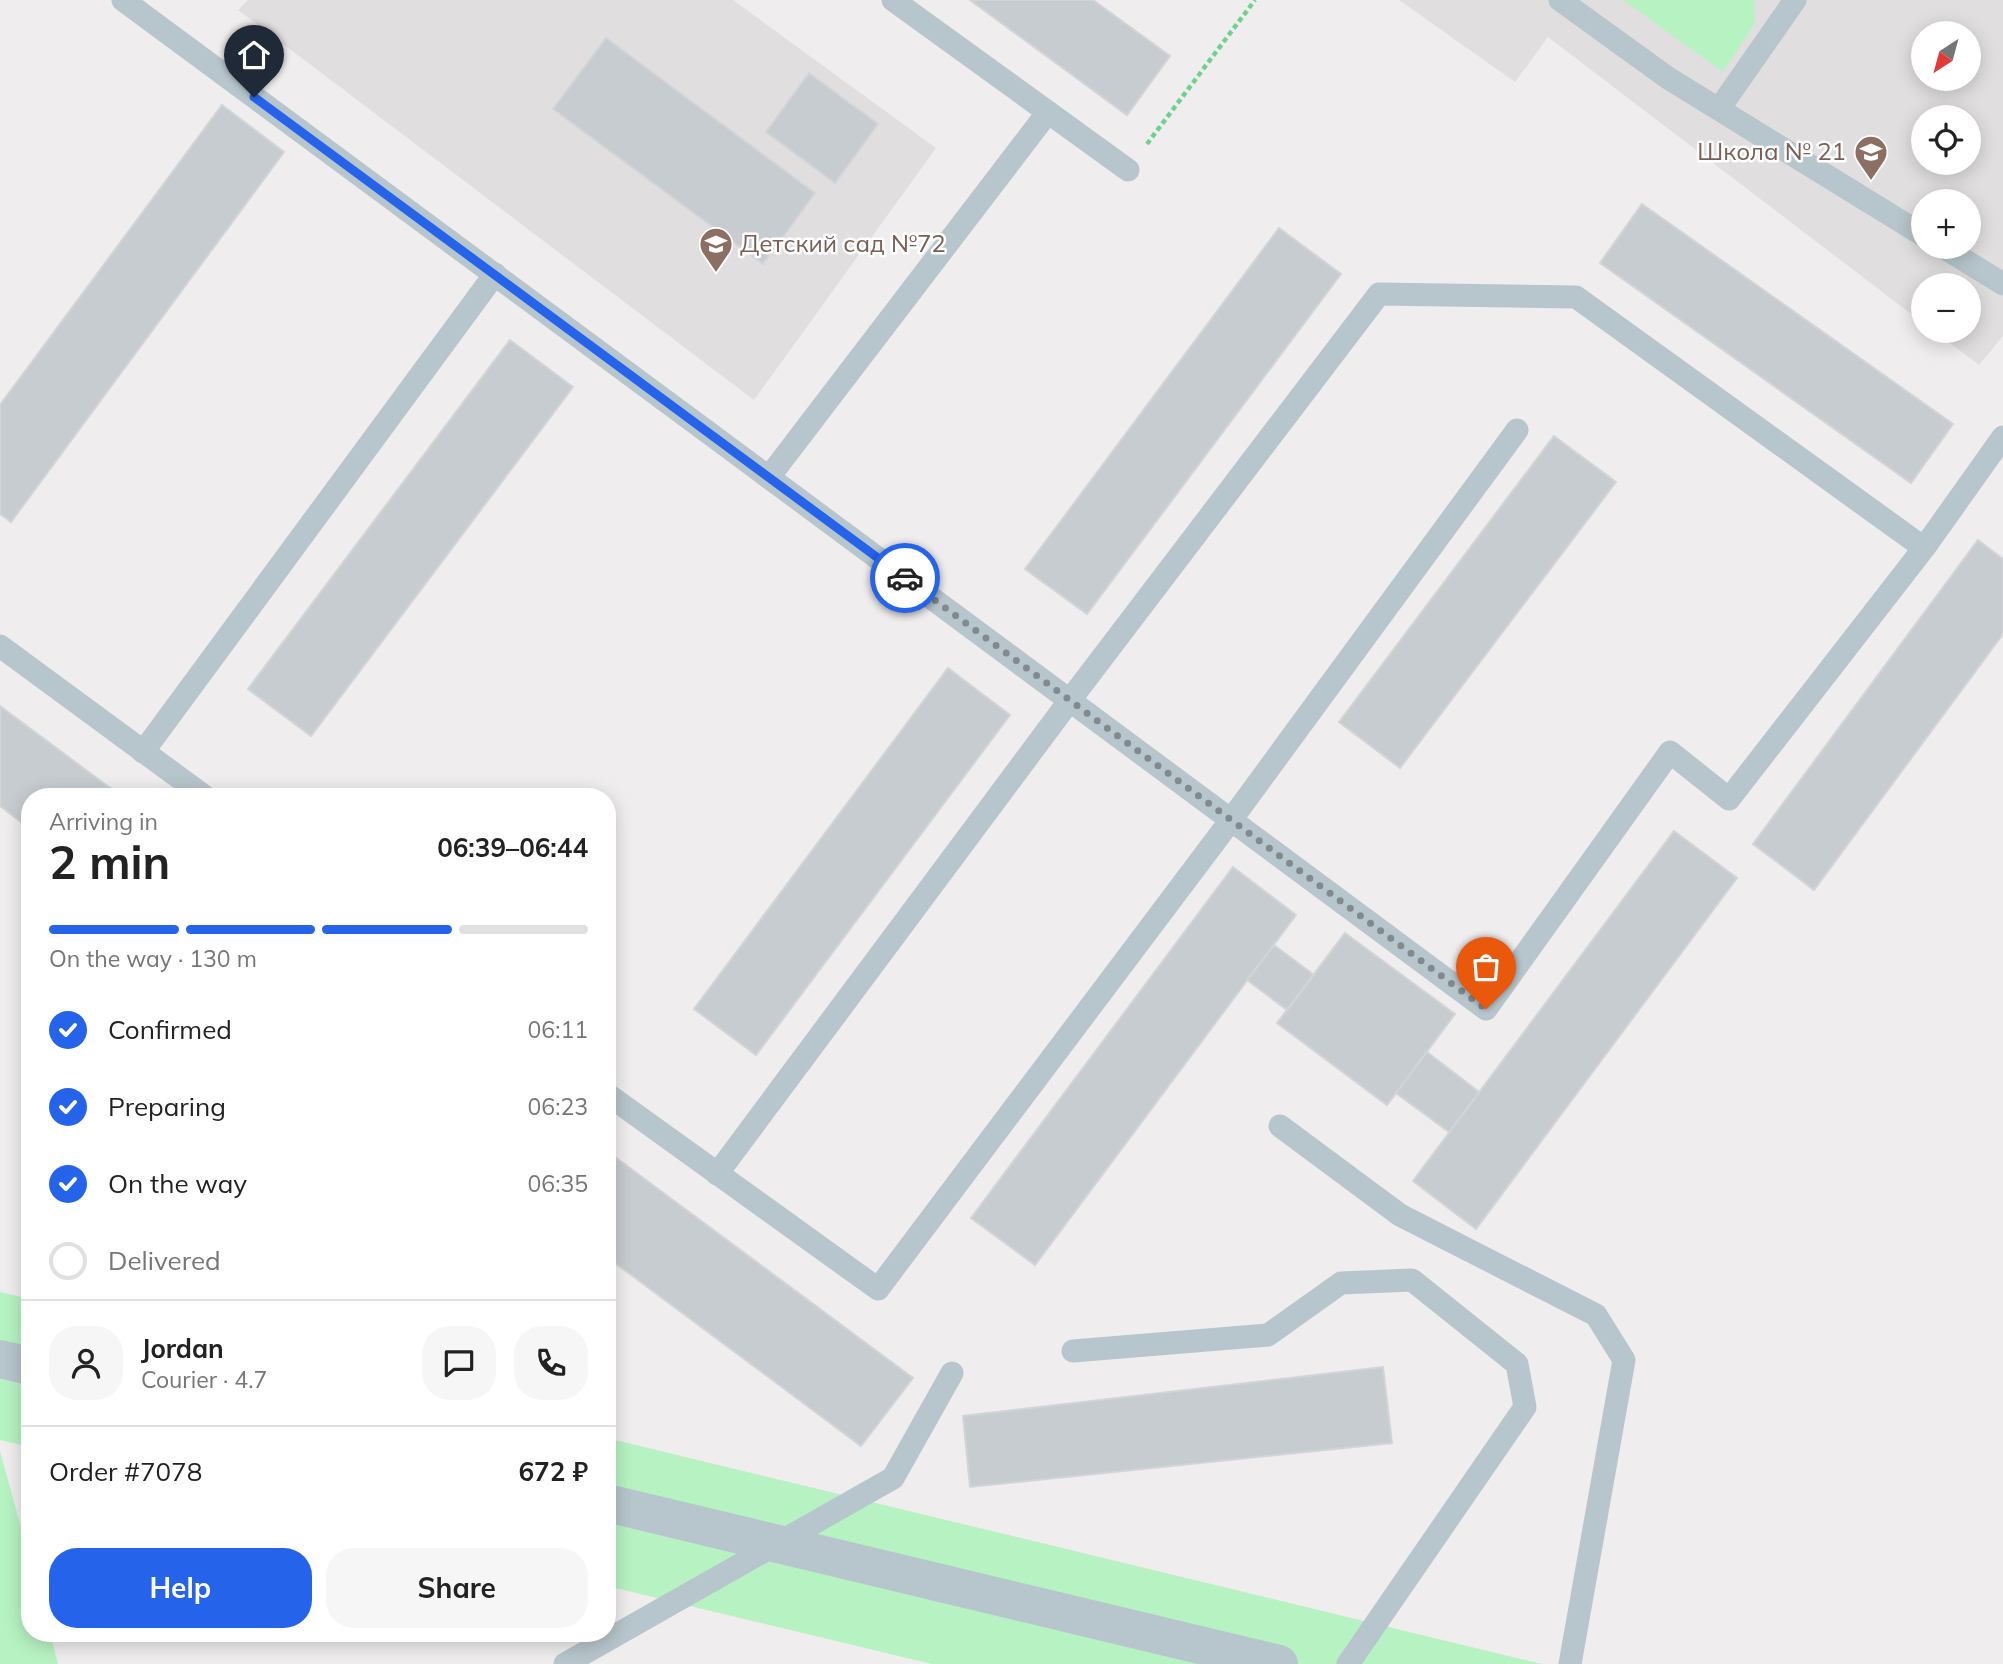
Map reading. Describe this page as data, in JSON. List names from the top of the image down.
{
  "places": {
    "school or university": ["Школа № 21", "Детский сад №72"]
  },
  "north": "bottom left",
  "page": {
    "map_buttons": ["+", "−"],
    "heading": ["2 min", "Arriving in", "06:39–06:44"],
    "panel": [
      "Jordan",
      "Courier · 4.7",
      "Order #7078",
      "672 ₽"
    ],
    "bar": "On the way · 130 m",
    "list": [
      ["Confirmed", "06:11"],
      ["Preparing", "06:23"],
      ["On the way", "06:35"],
      "Delivered"
    ],
    "buttons": ["Help", "Share"]
  }
}
